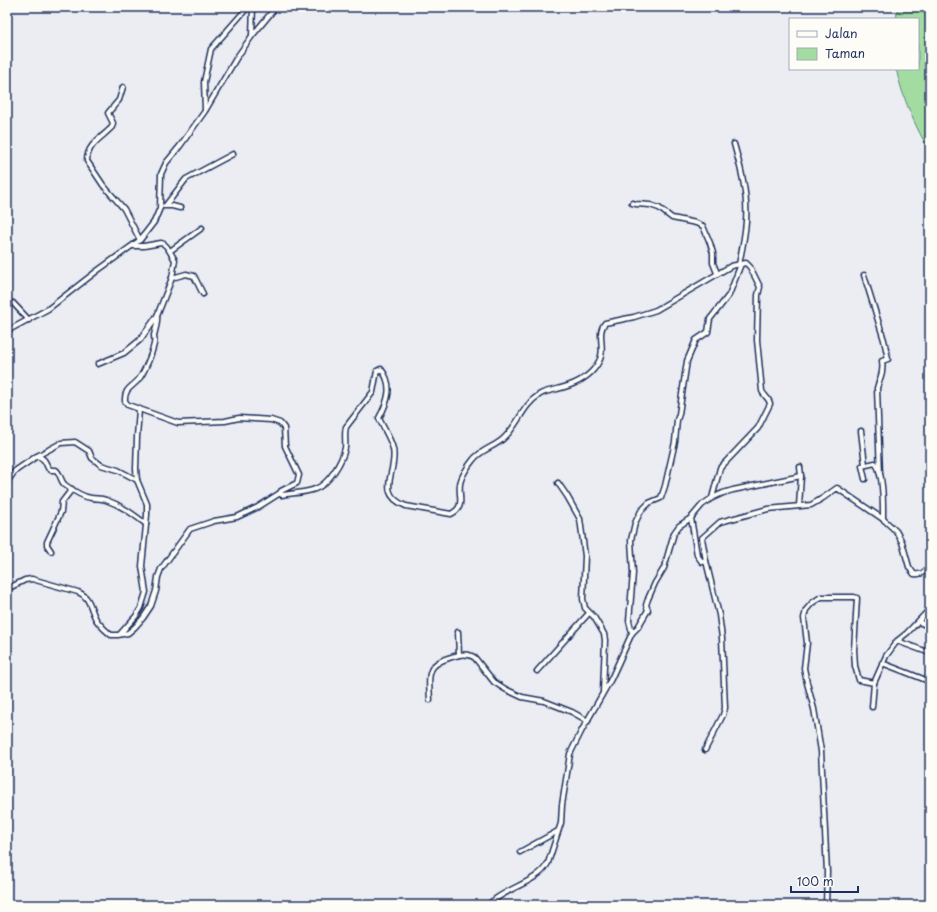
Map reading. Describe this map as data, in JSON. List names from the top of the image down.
{
  "legend": ["Jalan", "Taman"],
  "scale_bar": "100 m"
}
